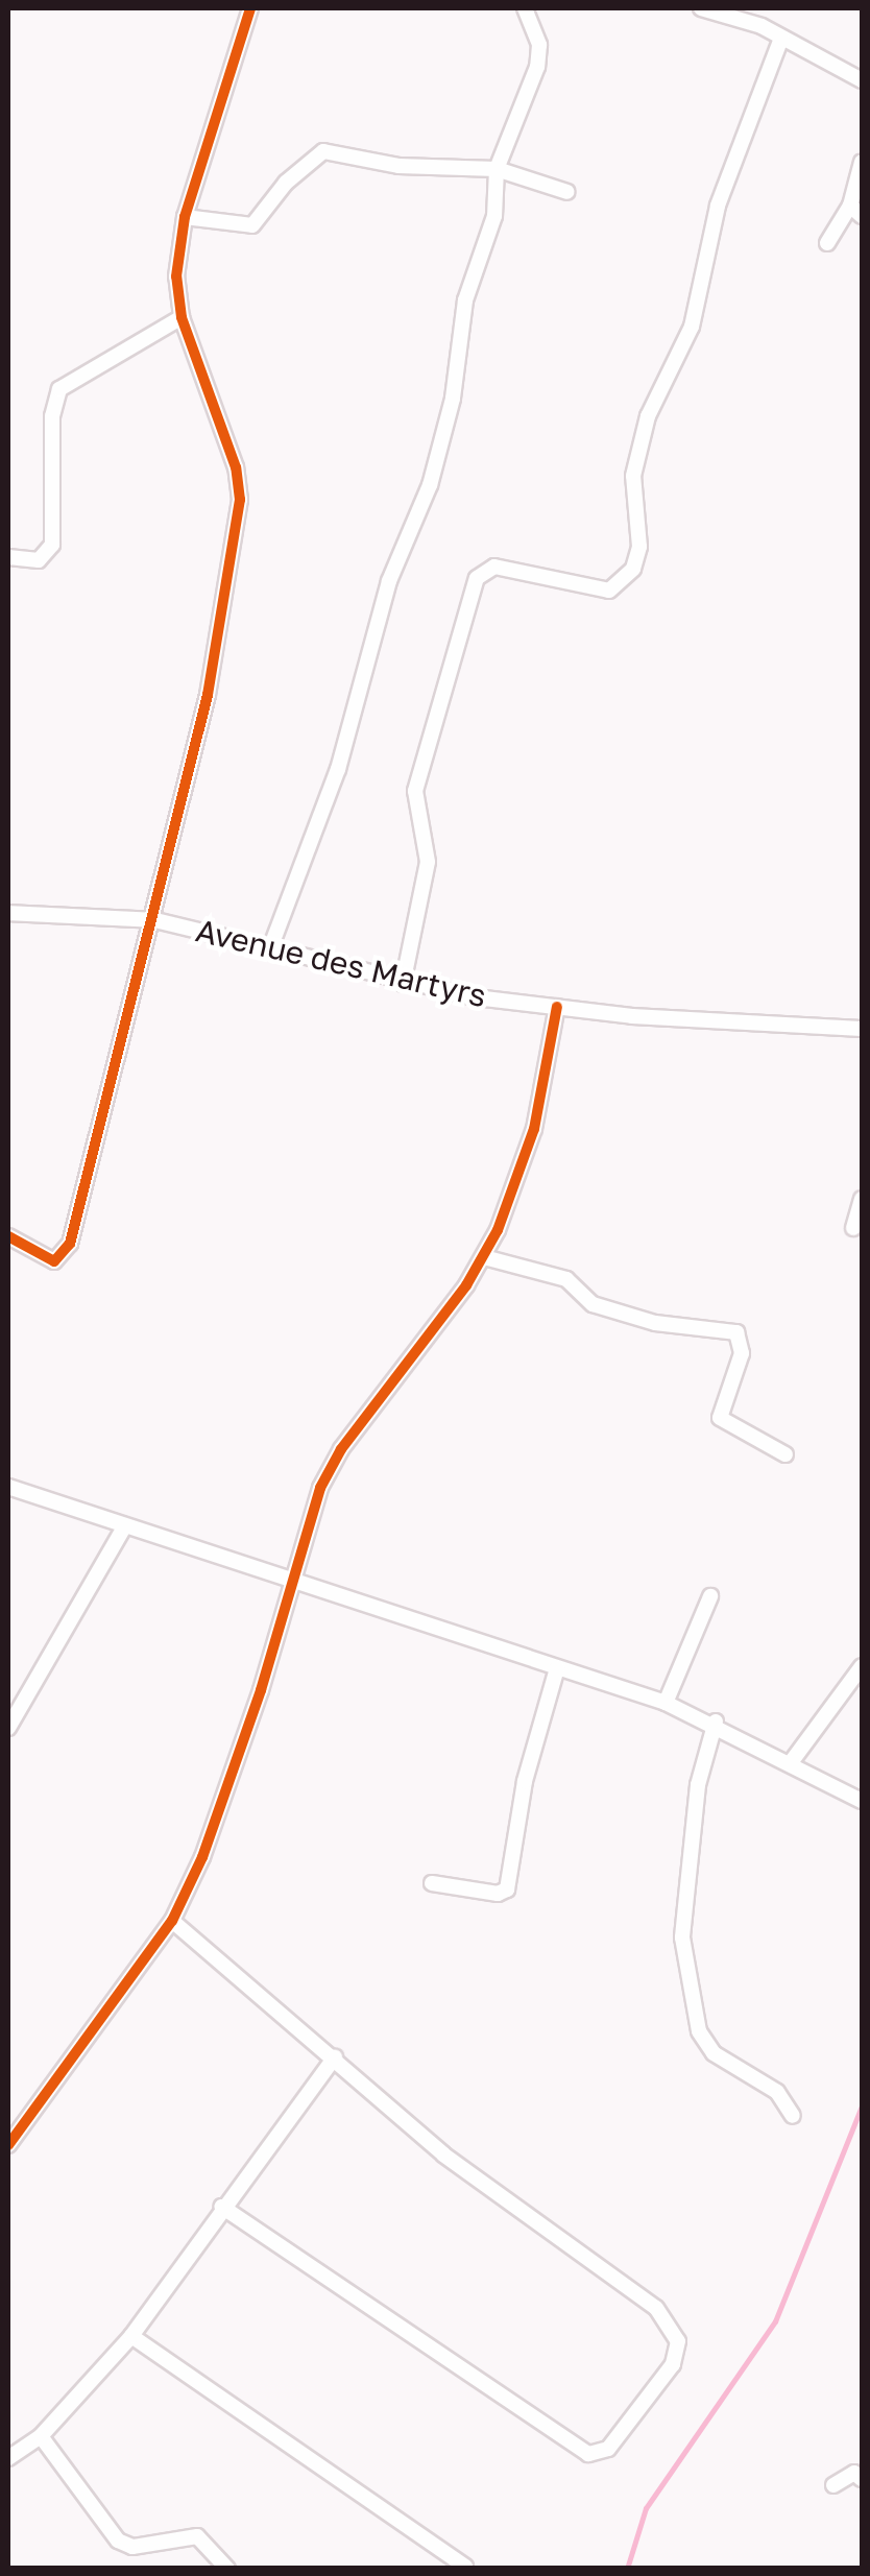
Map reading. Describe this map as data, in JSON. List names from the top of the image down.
{
  "streets": {
    "street": ["Avenue des Martyrs"]
  }
}
